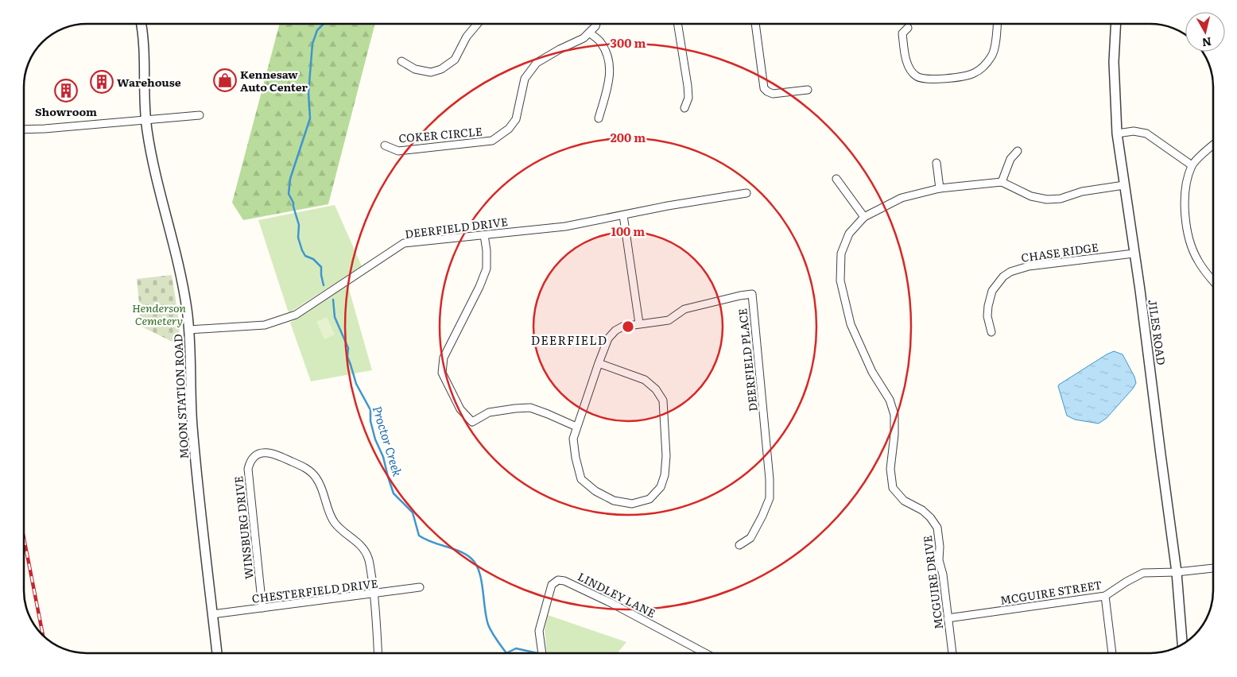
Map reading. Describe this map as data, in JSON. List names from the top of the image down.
{
  "streets": {
    "street": [
      "COKER CIRCLE",
      "DEERFIELD DRIVE",
      "CHASE RIDGE",
      "JILES ROAD",
      "DEERFIELD PLACE",
      "MOON STATION ROAD",
      "WINSBURG DRIVE",
      "MCGUIRE DRIVE",
      "CHESTERFIELD DRIVE",
      "MCGUIRE STREET",
      "LINDLEY LANE"
    ]
  },
  "crossings": [
    ["DEERFIELD DRIVE", "MOON STATION ROAD"],
    ["CHASE RIDGE", "JILES ROAD"],
    ["JILES ROAD", "MCGUIRE STREET"],
    ["MOON STATION ROAD", "CHESTERFIELD DRIVE"],
    ["WINSBURG DRIVE", "CHESTERFIELD DRIVE"],
    ["MCGUIRE DRIVE", "MCGUIRE STREET"]
  ],
  "districts": ["DEERFIELD"],
  "water": ["Proctor Creek"],
  "parks": ["Henderson Cemetery"],
  "places": {
    "shop": ["Kennesaw Auto Center"],
    "building": ["Warehouse", "Showroom"]
  },
  "north": "bottom",
  "rings": ["300 m", "200 m", "100 m"]
}
